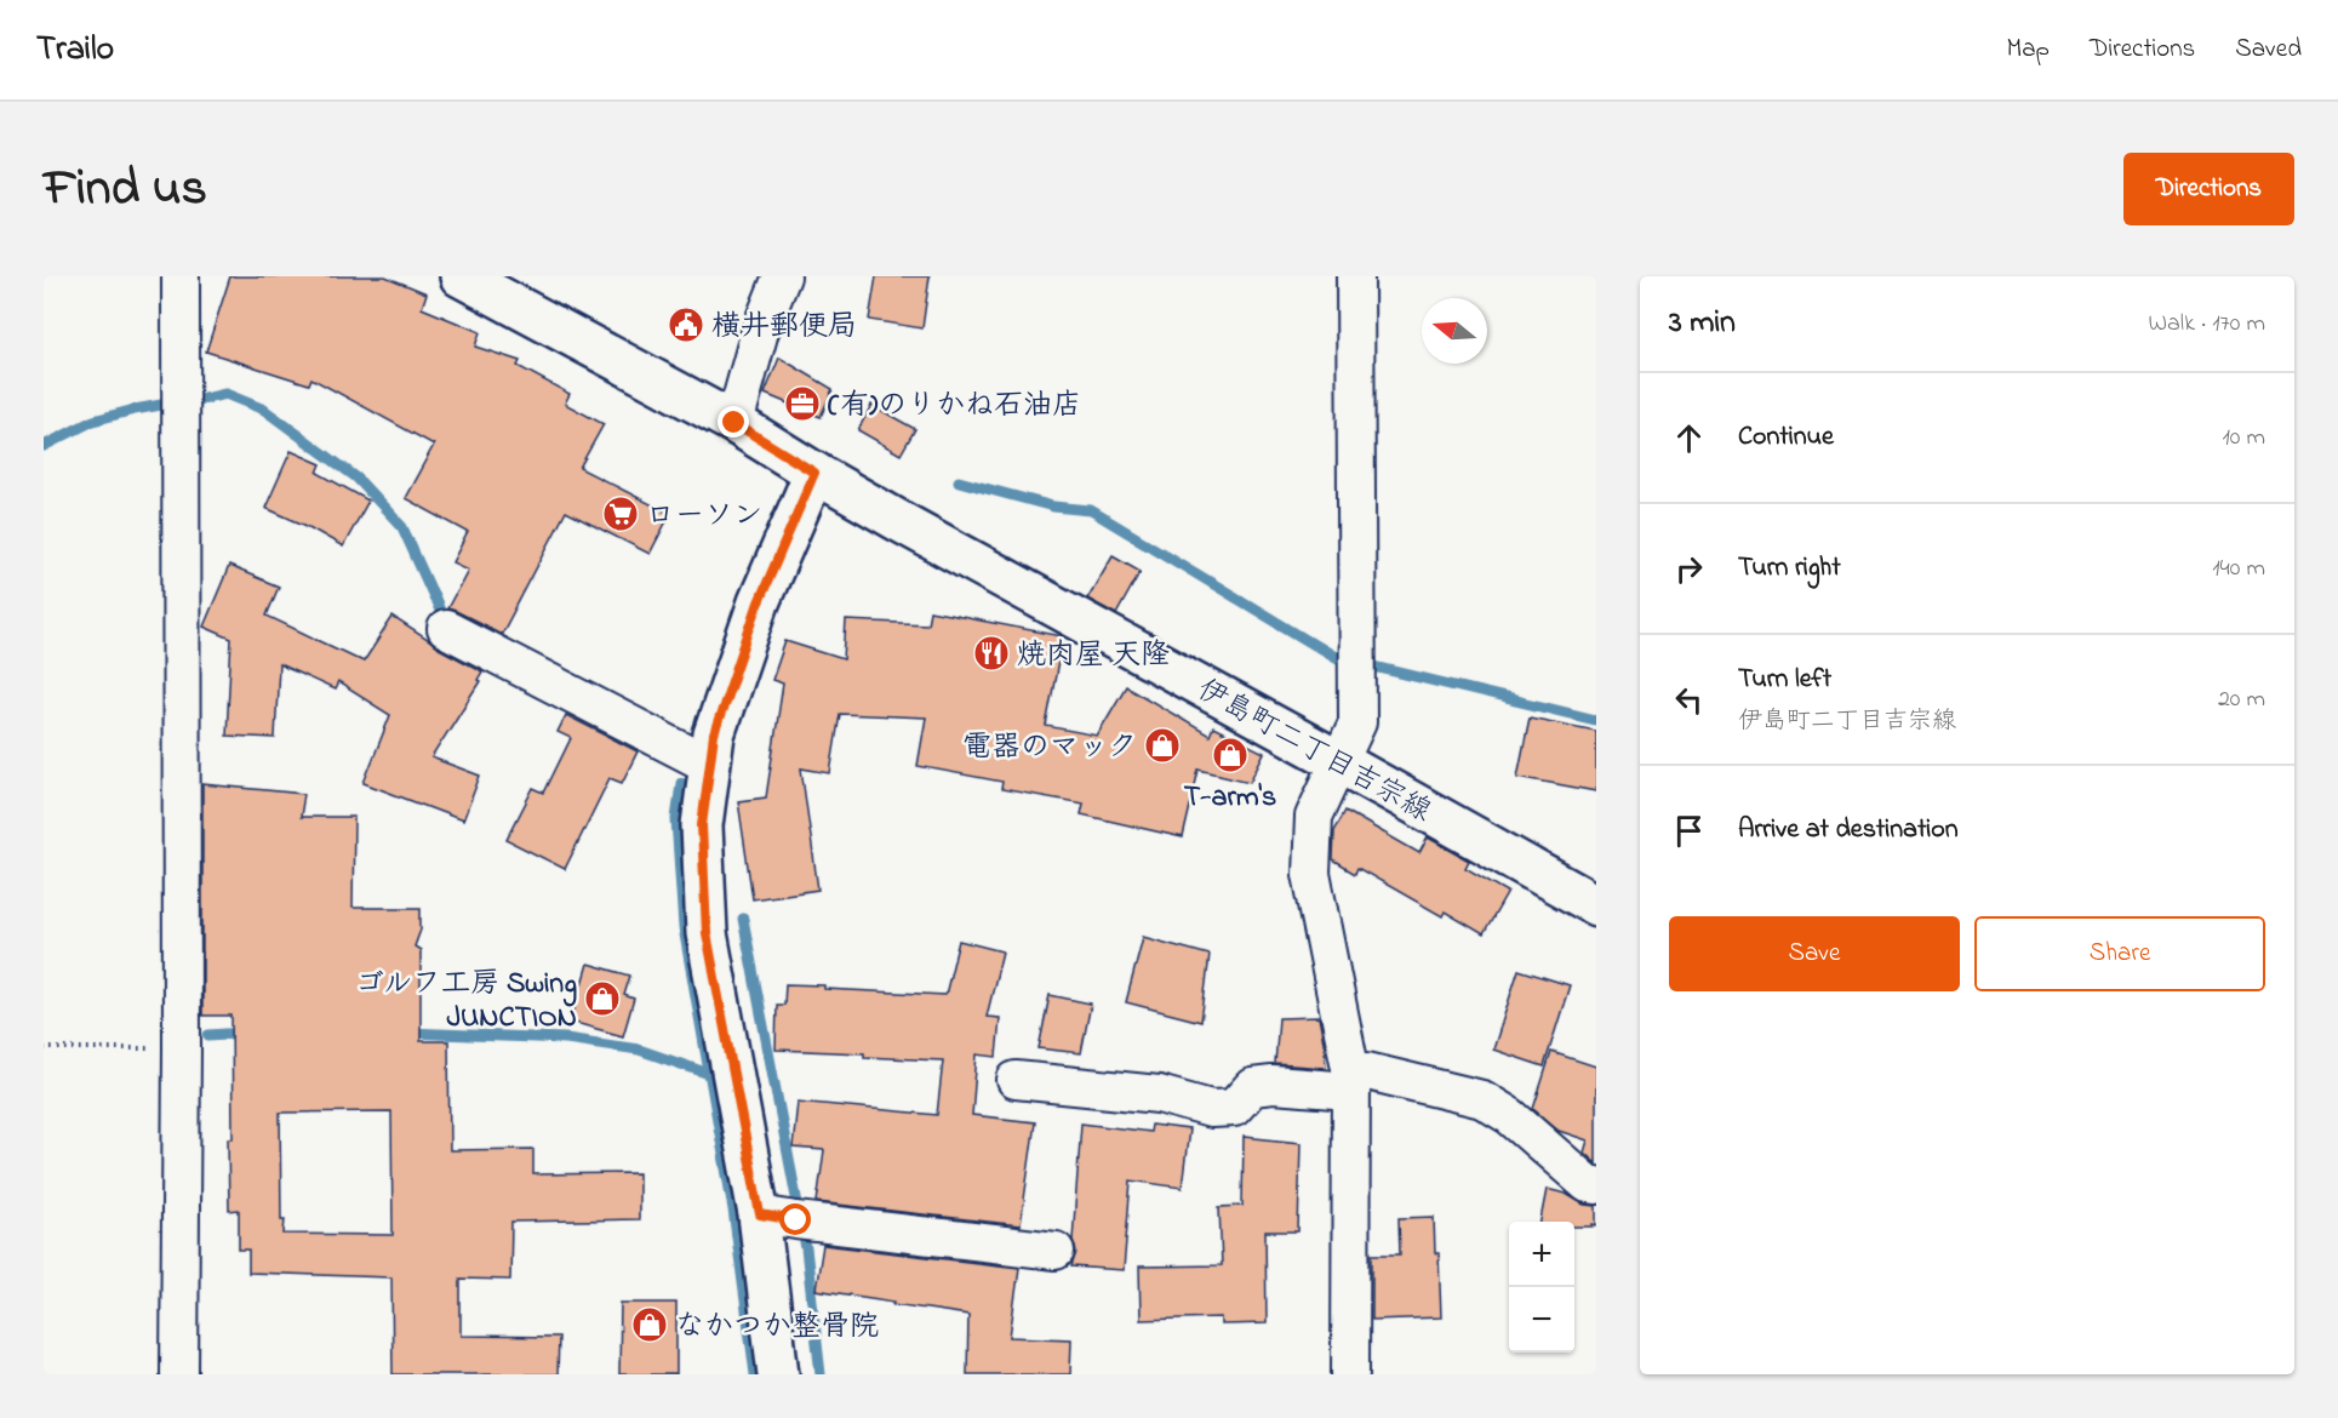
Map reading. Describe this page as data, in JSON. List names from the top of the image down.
{
  "streets": {
    "street": ["伊島町二丁目吉宗線"]
  },
  "places": {
    "public building": ["横井郵便局"],
    "office": ["(有)のりかね石油店"],
    "supermarket": ["ローソン"],
    "restaurant": ["焼肉屋 天隆"],
    "shop": [
      "電器のマック",
      "T-arm's",
      "ゴルフ工房 Swing JUNCTION",
      "なかつか整骨院"
    ]
  },
  "north": "left",
  "page": {
    "header": "Trailo",
    "nav": ["Map", "Directions", "Saved"],
    "title": "Find us",
    "buttons": [
      "Directions",
      ["Save", "Share"]
    ],
    "heading": ["3 min", "Walk · 170 m"],
    "list": [
      ["Continue", "10 m"],
      ["Turn right", "140 m"],
      ["Turn left", "伊島町二丁目吉宗線", "20 m"],
      "Arrive at destination"
    ],
    "map_buttons": ["+", "−"]
  }
}
